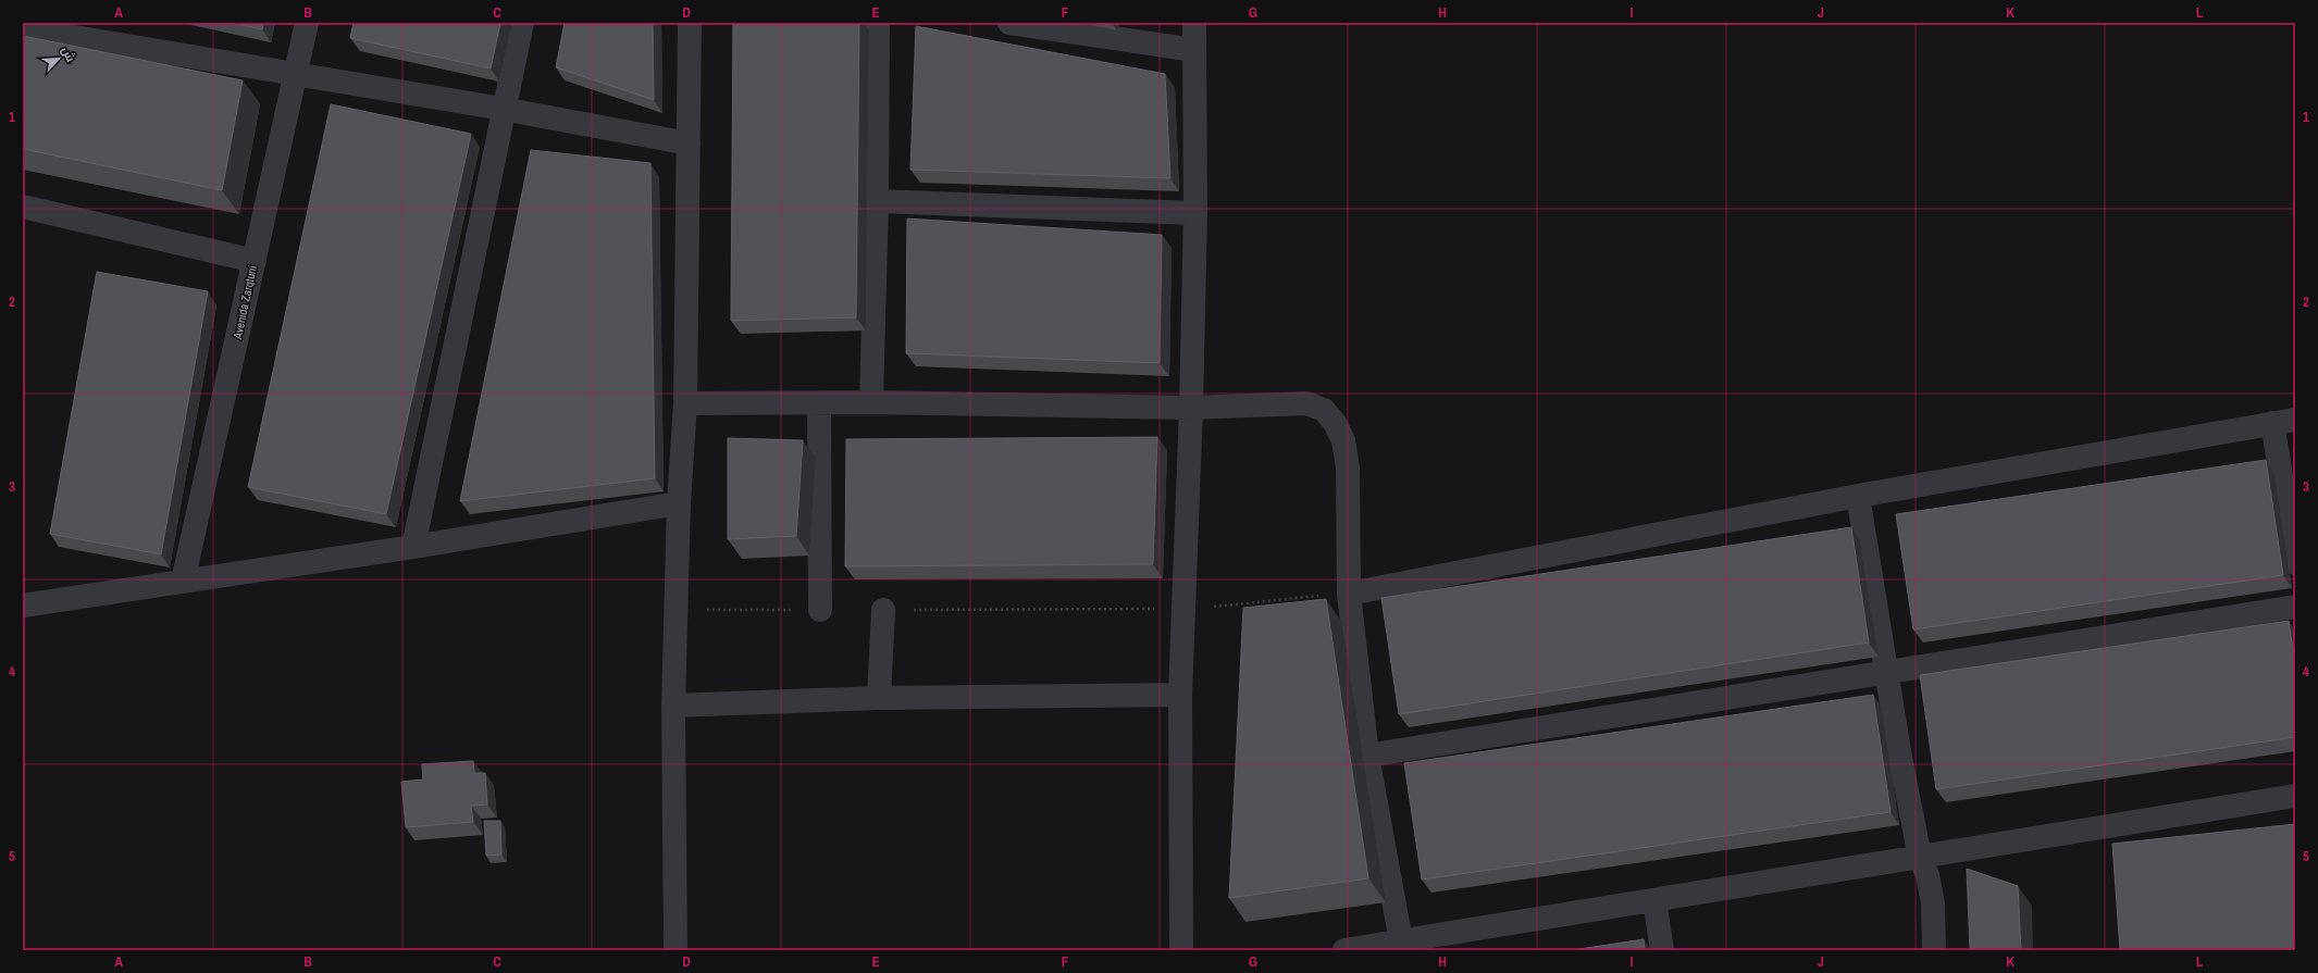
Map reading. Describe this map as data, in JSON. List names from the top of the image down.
{
  "streets": {
    "street": ["Avenida Zarqtuni"]
  },
  "north": "top right",
  "grid": {
    "columns": [
      "A",
      "B",
      "C",
      "D",
      "E",
      "F",
      "G",
      "H",
      "I",
      "J",
      "K",
      "L"
    ],
    "rows": [
      "1",
      "2",
      "3",
      "4",
      "5"
    ]
  }
}
